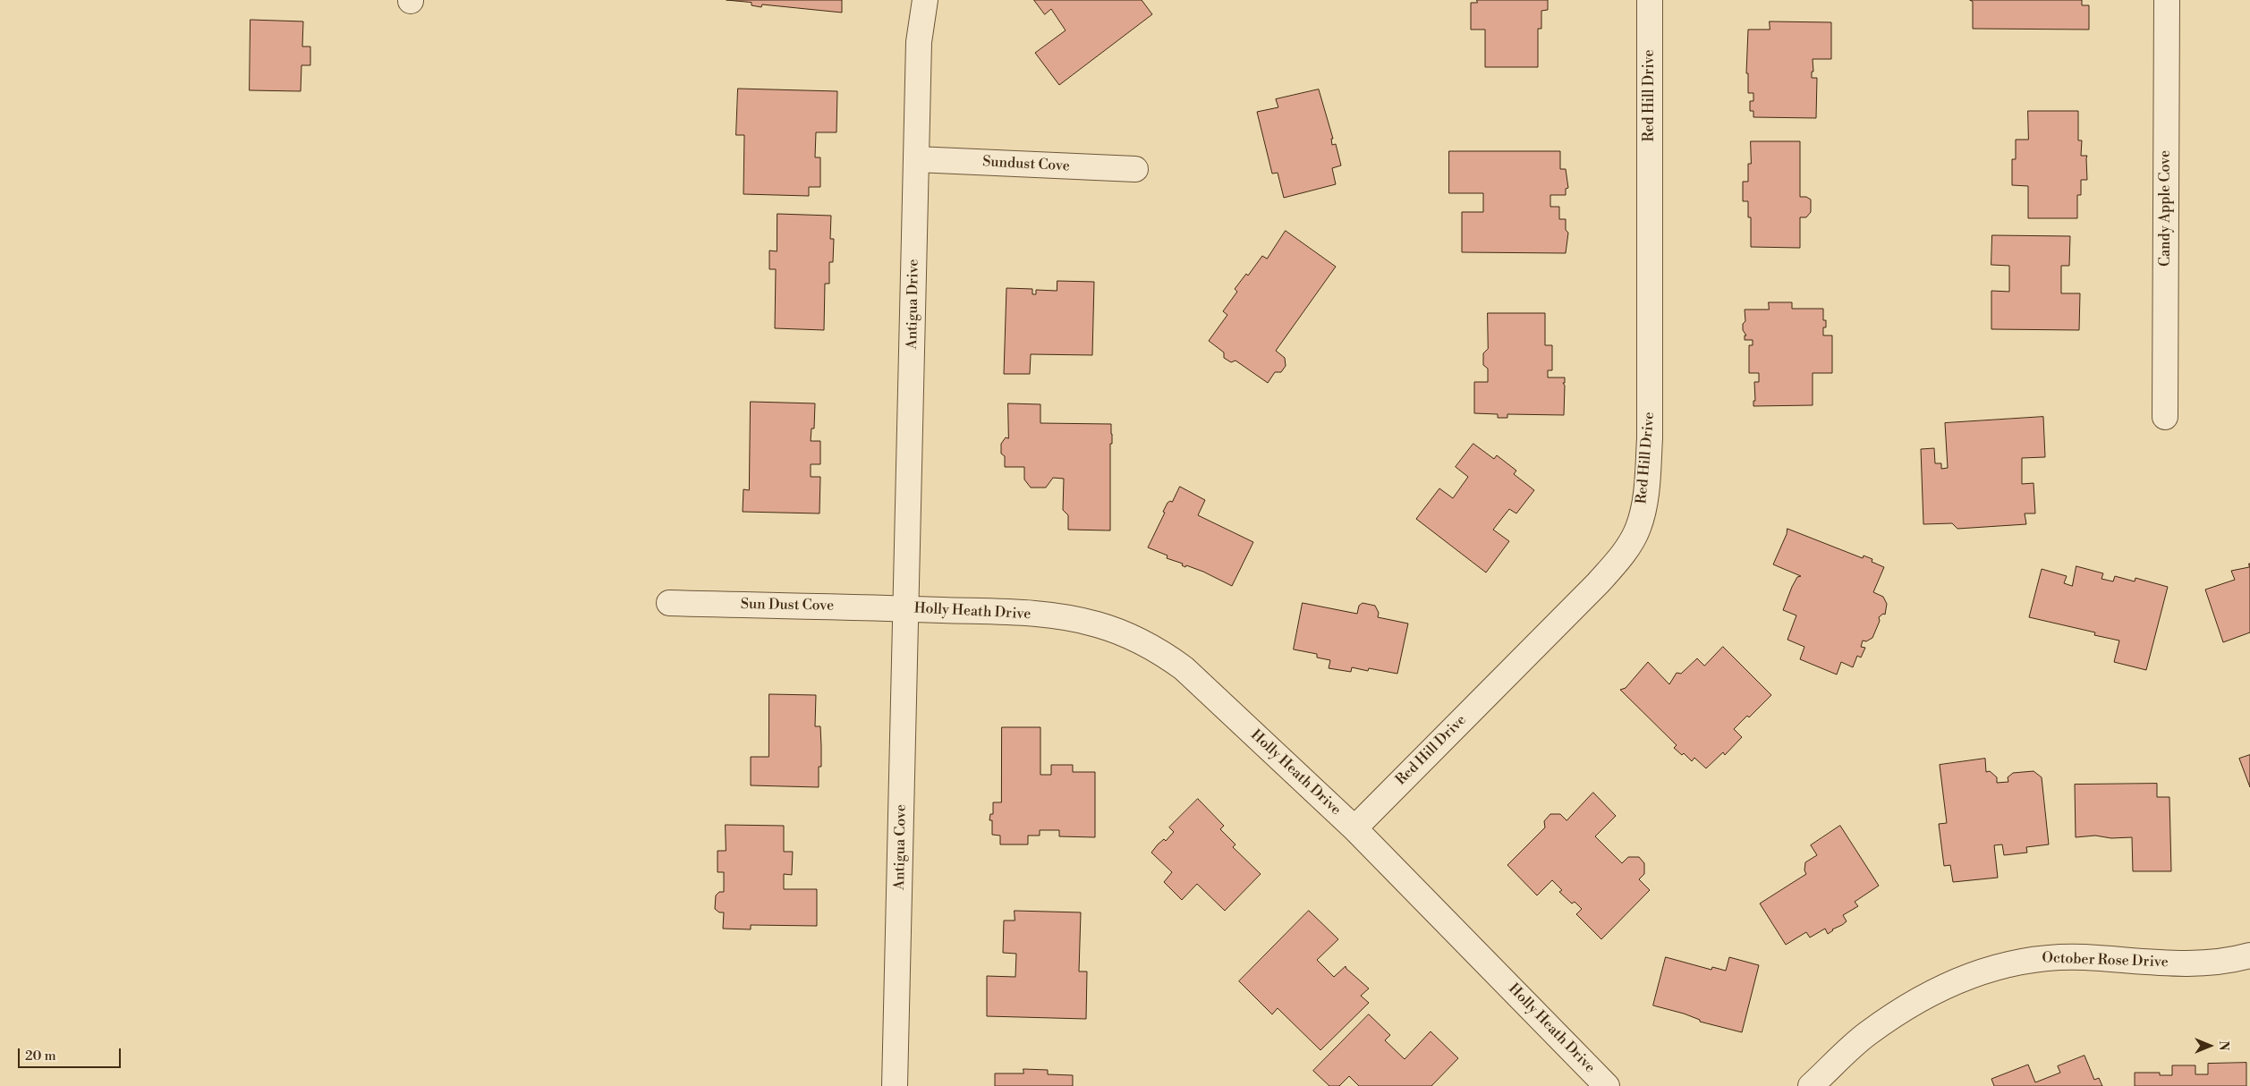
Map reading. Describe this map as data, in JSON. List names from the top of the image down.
{
  "streets": {
    "street": [
      "Red Hill Drive",
      "Sundust Cove",
      "Candy Apple Cove",
      "Antigua Drive",
      "Sun Dust Cove",
      "Holly Heath Drive",
      "Antigua Cove",
      "October Rose Drive"
    ]
  },
  "crossings": [
    ["Red Hill Drive", "Holly Heath Drive"],
    ["Sundust Cove", "Antigua Drive"],
    ["Antigua Drive", "Sun Dust Cove"],
    ["Antigua Drive", "Holly Heath Drive"],
    ["Antigua Drive", "Antigua Cove"],
    ["Sun Dust Cove", "Holly Heath Drive"],
    ["Sun Dust Cove", "Antigua Cove"],
    ["Holly Heath Drive", "Antigua Cove"]
  ],
  "scale_bar": "20 m",
  "north": "right"
}
